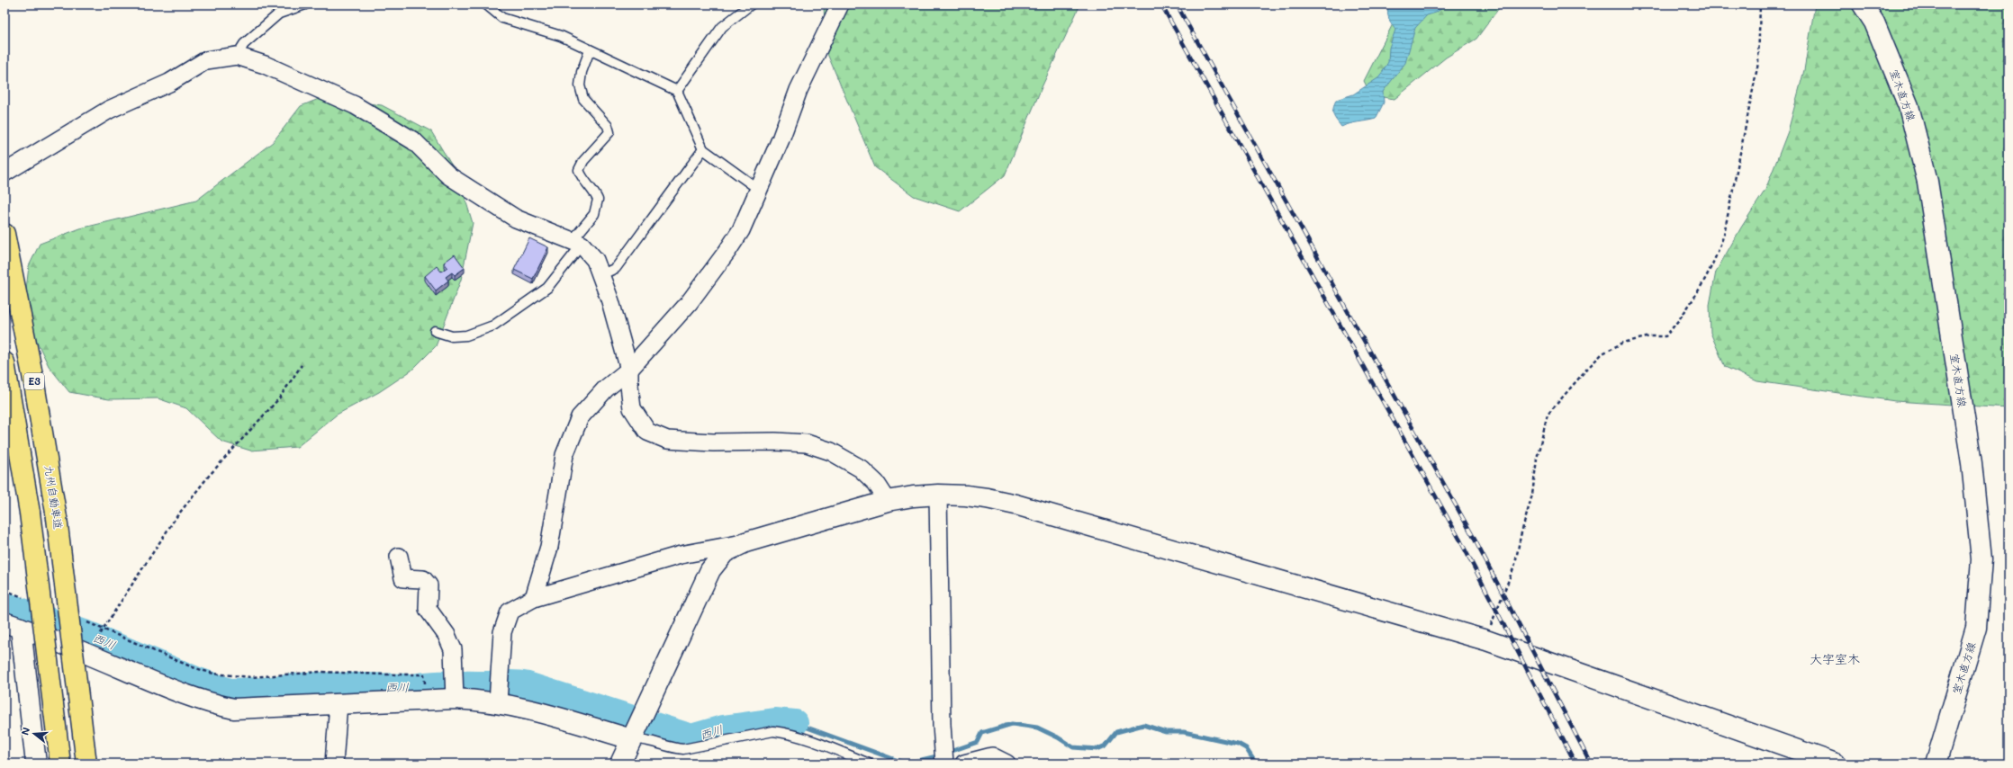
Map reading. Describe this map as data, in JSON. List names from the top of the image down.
{
  "streets": {
    "highway": ["E3", "九州自動車道"],
    "street": ["室木直方線"]
  },
  "districts": ["大字室木"],
  "water": ["西川"],
  "north": "left"
}
